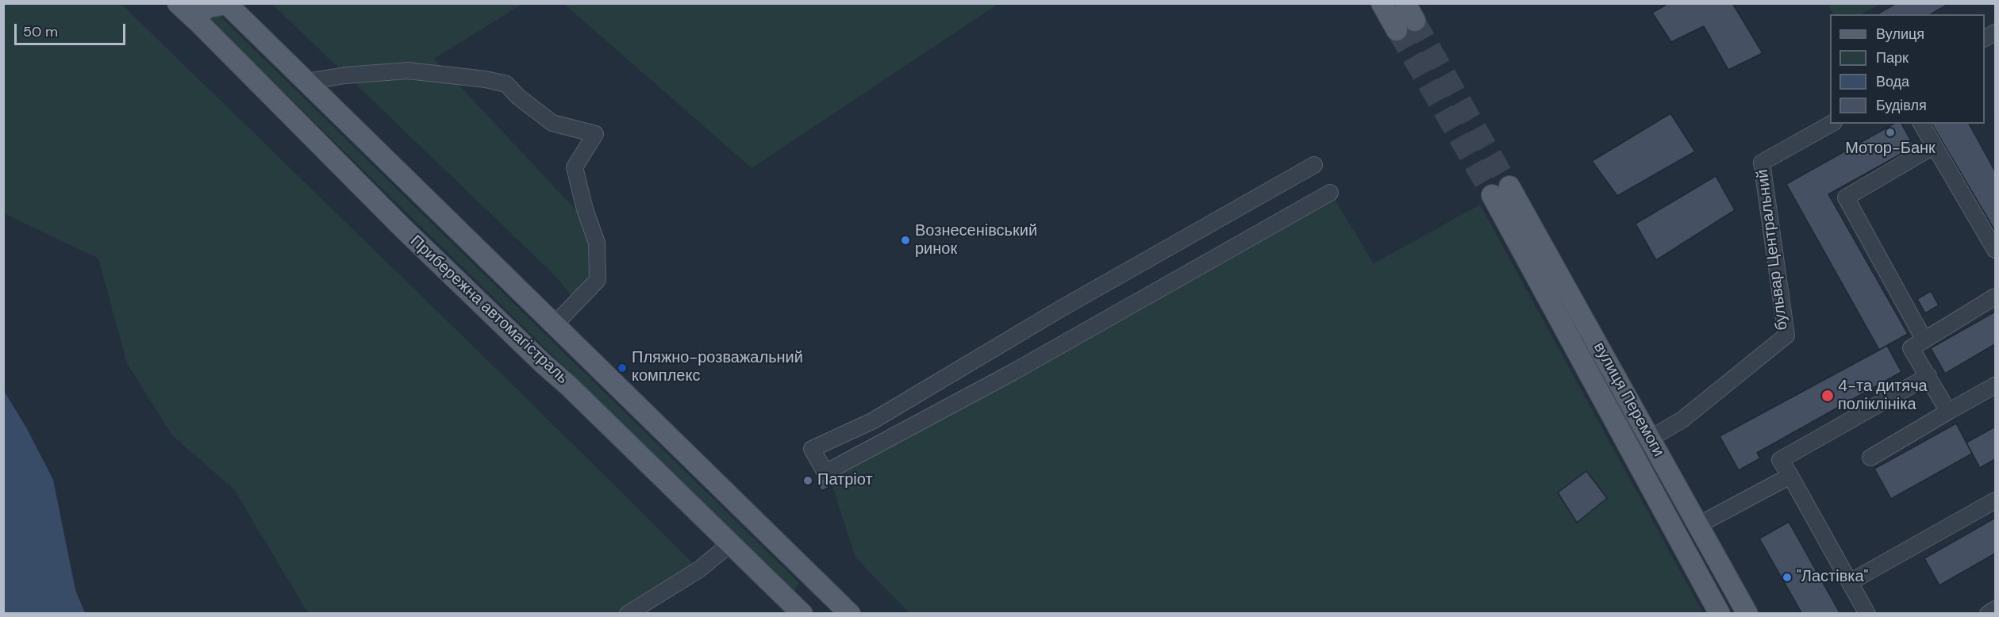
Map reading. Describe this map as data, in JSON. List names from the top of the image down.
{
  "streets": {
    "main road": ["Прибережна автомагістраль", "вулиця Перемоги"],
    "street": ["бульвар Центральний"]
  },
  "crossings": [
    ["бульвар Центральний", "вулиця Перемоги"]
  ],
  "places": [
    "Мотор-Банк",
    "Вознесенівський ринок",
    "Пляжно-розважальний комплекс",
    "4-та дитяча поліклініка",
    "Патріот",
    "\"Ластівка\""
  ],
  "legend": [
    "Вулиця",
    "Парк",
    "Вода",
    "Будівля"
  ],
  "scale_bar": "50 m"
}
